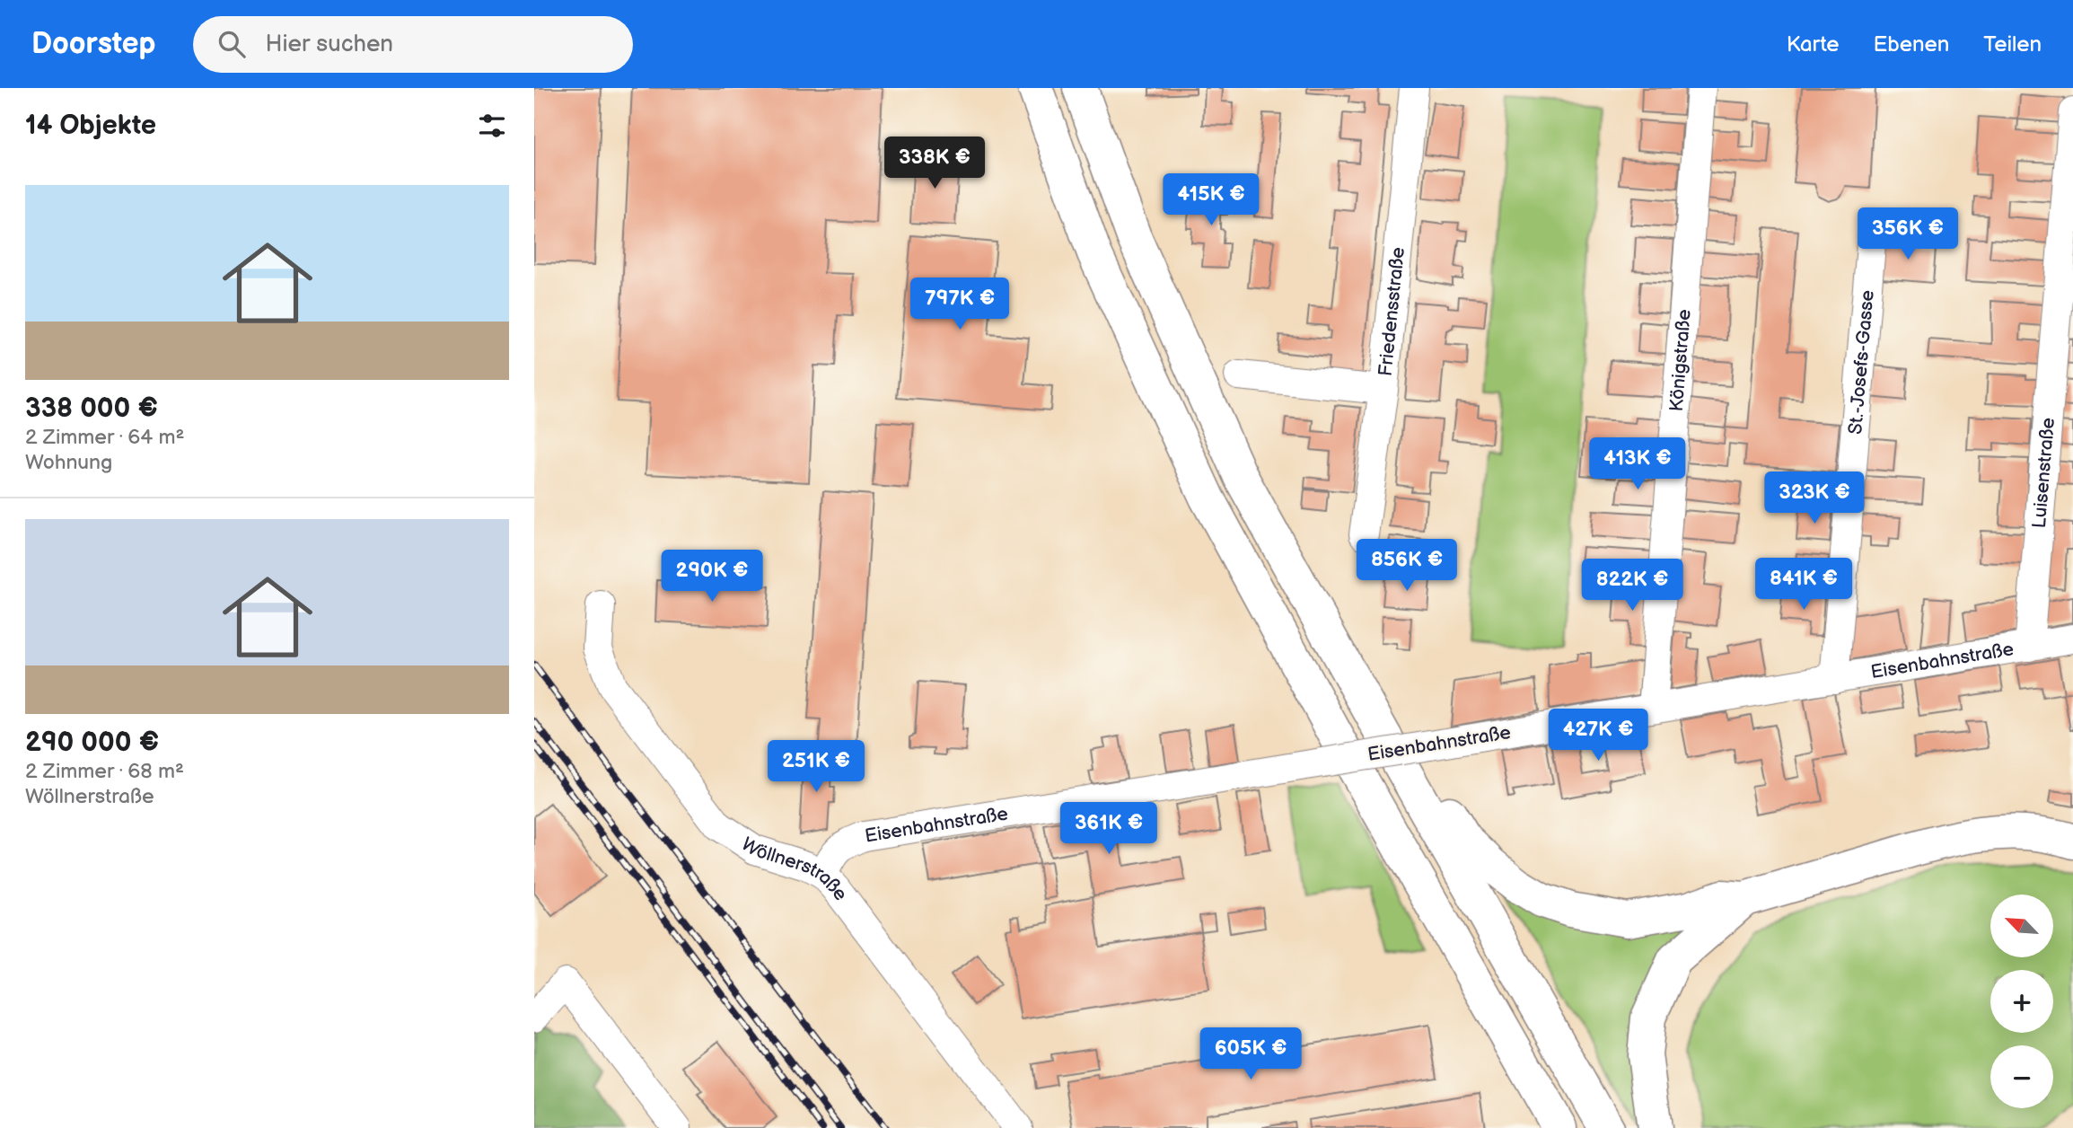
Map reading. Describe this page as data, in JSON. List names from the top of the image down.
{
  "streets": {
    "street": [
      "Friedensstraße",
      "Königstraße",
      "St.-Josefs-Gasse",
      "Luisenstraße",
      "Eisenbahnstraße",
      "Wöllnerstraße"
    ]
  },
  "crossings": [
    ["Königstraße", "Eisenbahnstraße"],
    ["St.-Josefs-Gasse", "Eisenbahnstraße"],
    ["Luisenstraße", "Eisenbahnstraße"],
    ["Eisenbahnstraße", "Wöllnerstraße"]
  ],
  "north": "top left",
  "page": {
    "header": "Doorstep",
    "search": "Hier suchen",
    "nav": ["Karte", "Ebenen", "Teilen"],
    "heading": "14 Objekte",
    "price": [
      "338K €",
      "415K €",
      "356K €",
      "797K €",
      "413K €",
      "323K €",
      "856K €",
      "290K €",
      "841K €",
      "822K €",
      "427K €",
      "251K €",
      "361K €",
      "605K €"
    ],
    "list": [
      {
        "name": "338 000 €",
        "note": "2 Zimmer · 64 m² · Wohnung"
      },
      {
        "name": "290 000 €",
        "note": "2 Zimmer · 68 m² · Wöllnerstraße"
      }
    ],
    "map_buttons": ["+", "−"]
  }
}
